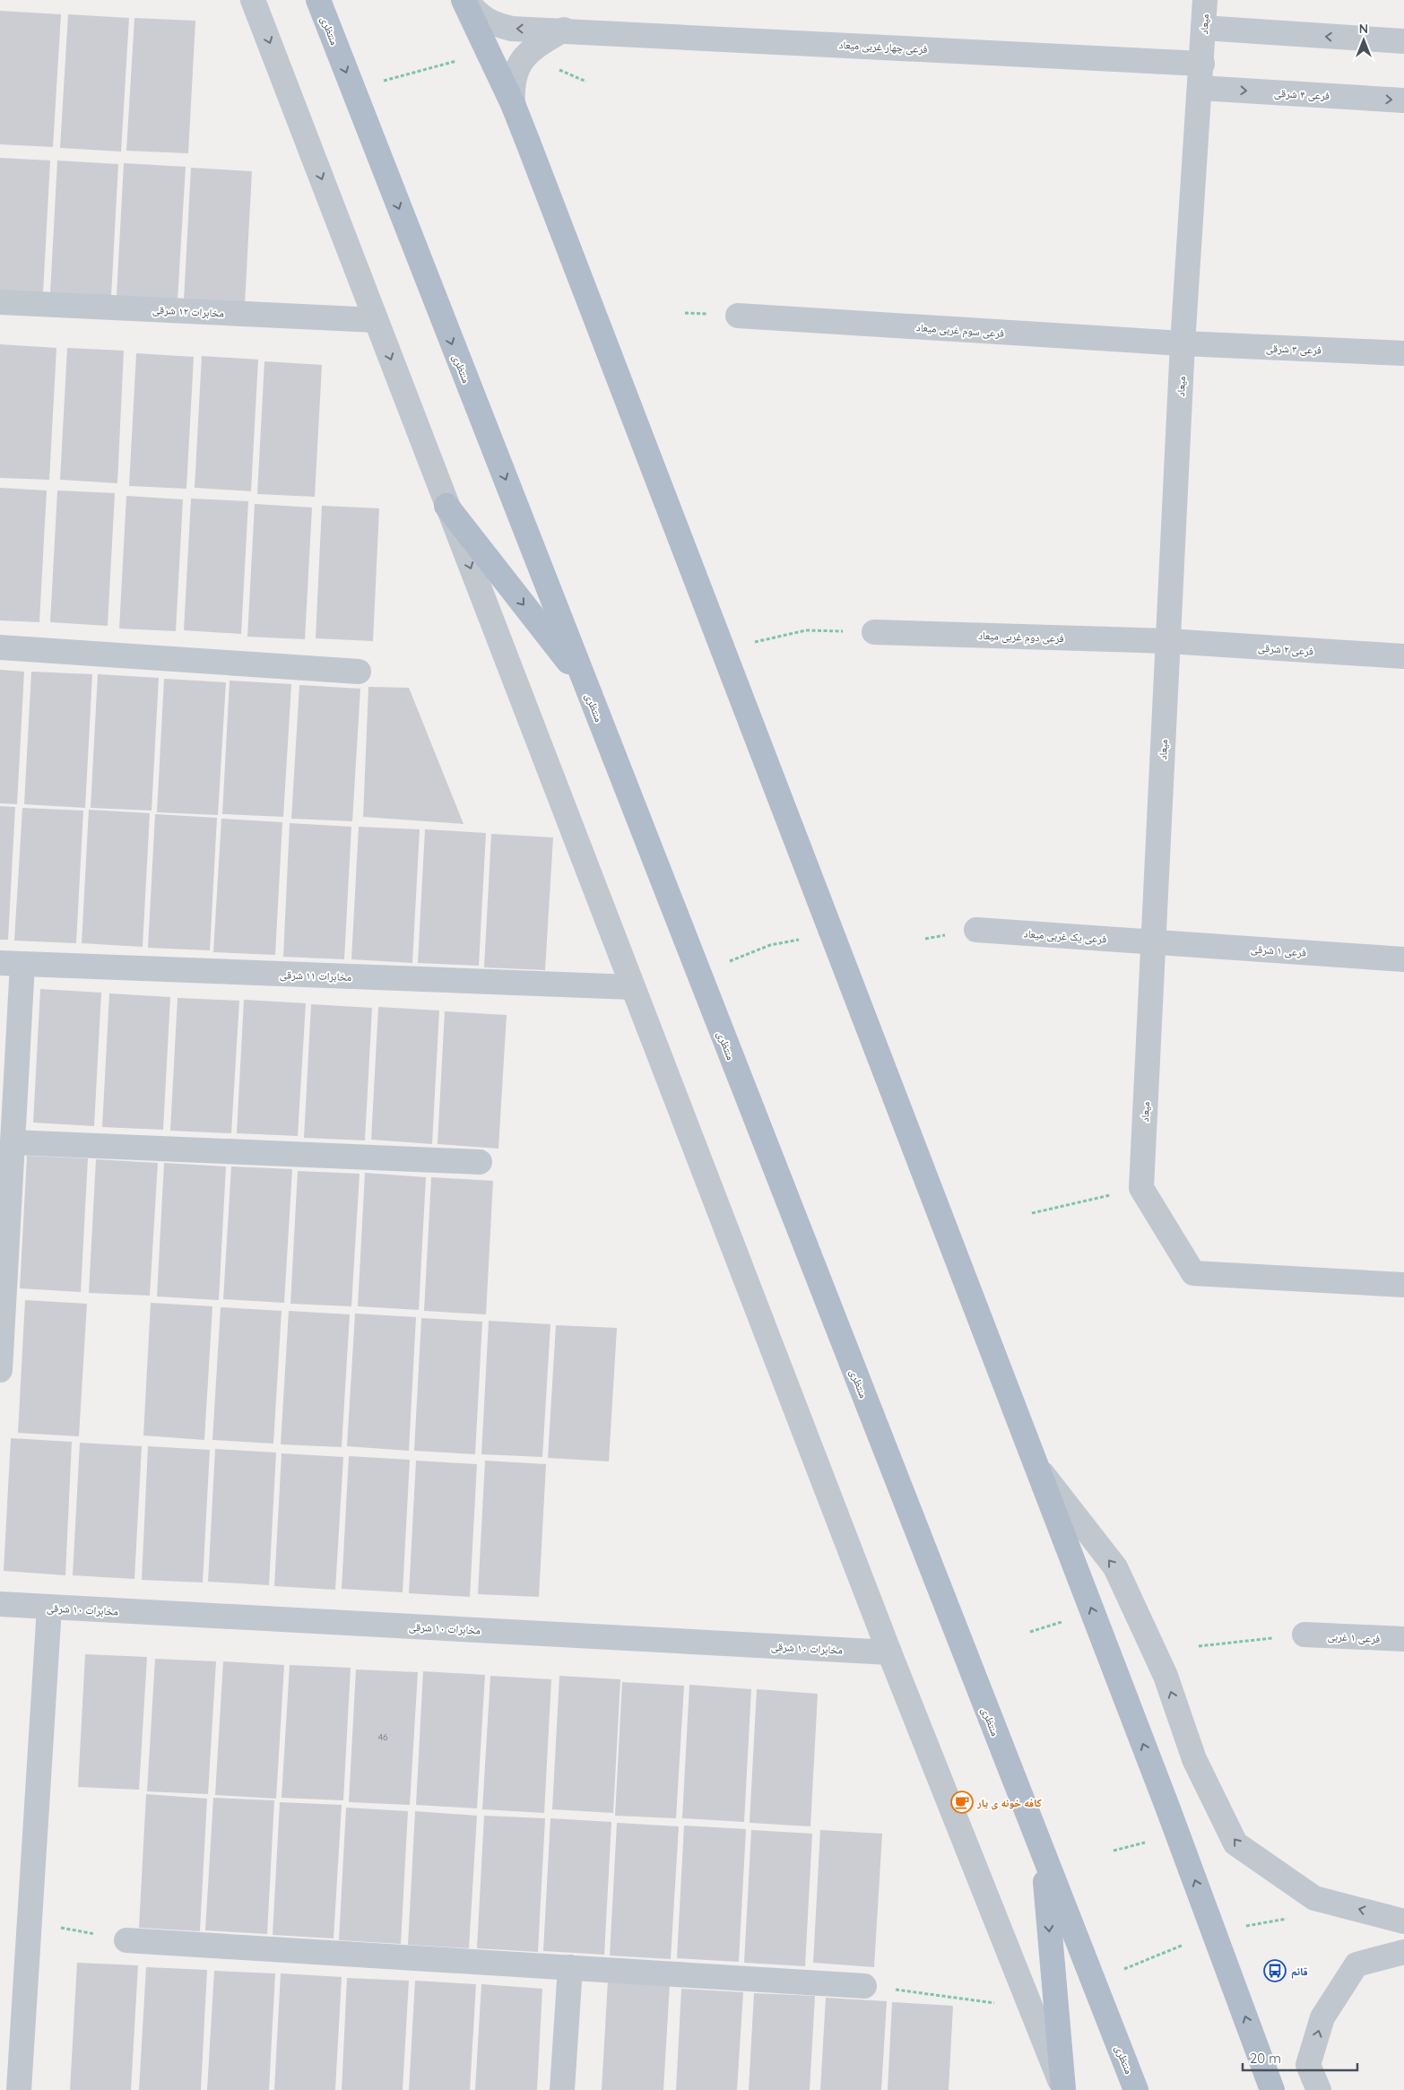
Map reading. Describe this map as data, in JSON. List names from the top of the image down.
{
  "streets": {
    "main road": ["منتظری"],
    "street": [
      "میعاد",
      "فرعی چهار غربی میعاد",
      "فرعی ۴ شرقی",
      "مخابرات ۱۲ شرقی",
      "فرعی سوم غربی میعاد",
      "فرعی ۳ شرقی",
      "فرعی دوم غربی میعاد",
      "فرعی ۲ شرقی",
      "فرعی یک غربی میعاد",
      "فرعی ۱ شرقی",
      "مخابرات ۱۱ شرقی",
      "مخابرات ۱۰ شرقی",
      "فرعی ۱ غربی"
    ]
  },
  "crossings": [
    ["میعاد", "فرعی چهار غربی میعاد"],
    ["میعاد", "فرعی ۴ شرقی"],
    ["میعاد", "فرعی سوم غربی میعاد"],
    ["میعاد", "فرعی ۳ شرقی"],
    ["میعاد", "فرعی دوم غربی میعاد"],
    ["میعاد", "فرعی ۲ شرقی"],
    ["میعاد", "فرعی یک غربی میعاد"],
    ["میعاد", "فرعی ۱ شرقی"],
    ["فرعی سوم غربی میعاد", "فرعی ۳ شرقی"],
    ["فرعی دوم غربی میعاد", "فرعی ۲ شرقی"],
    ["فرعی یک غربی میعاد", "فرعی ۱ شرقی"]
  ],
  "places": {
    "cafe": ["کافه خونه ی یار"],
    "bus stop": ["قائم"]
  },
  "house_numbers": ["46"],
  "scale_bar": "20 m",
  "north": "top"
}
